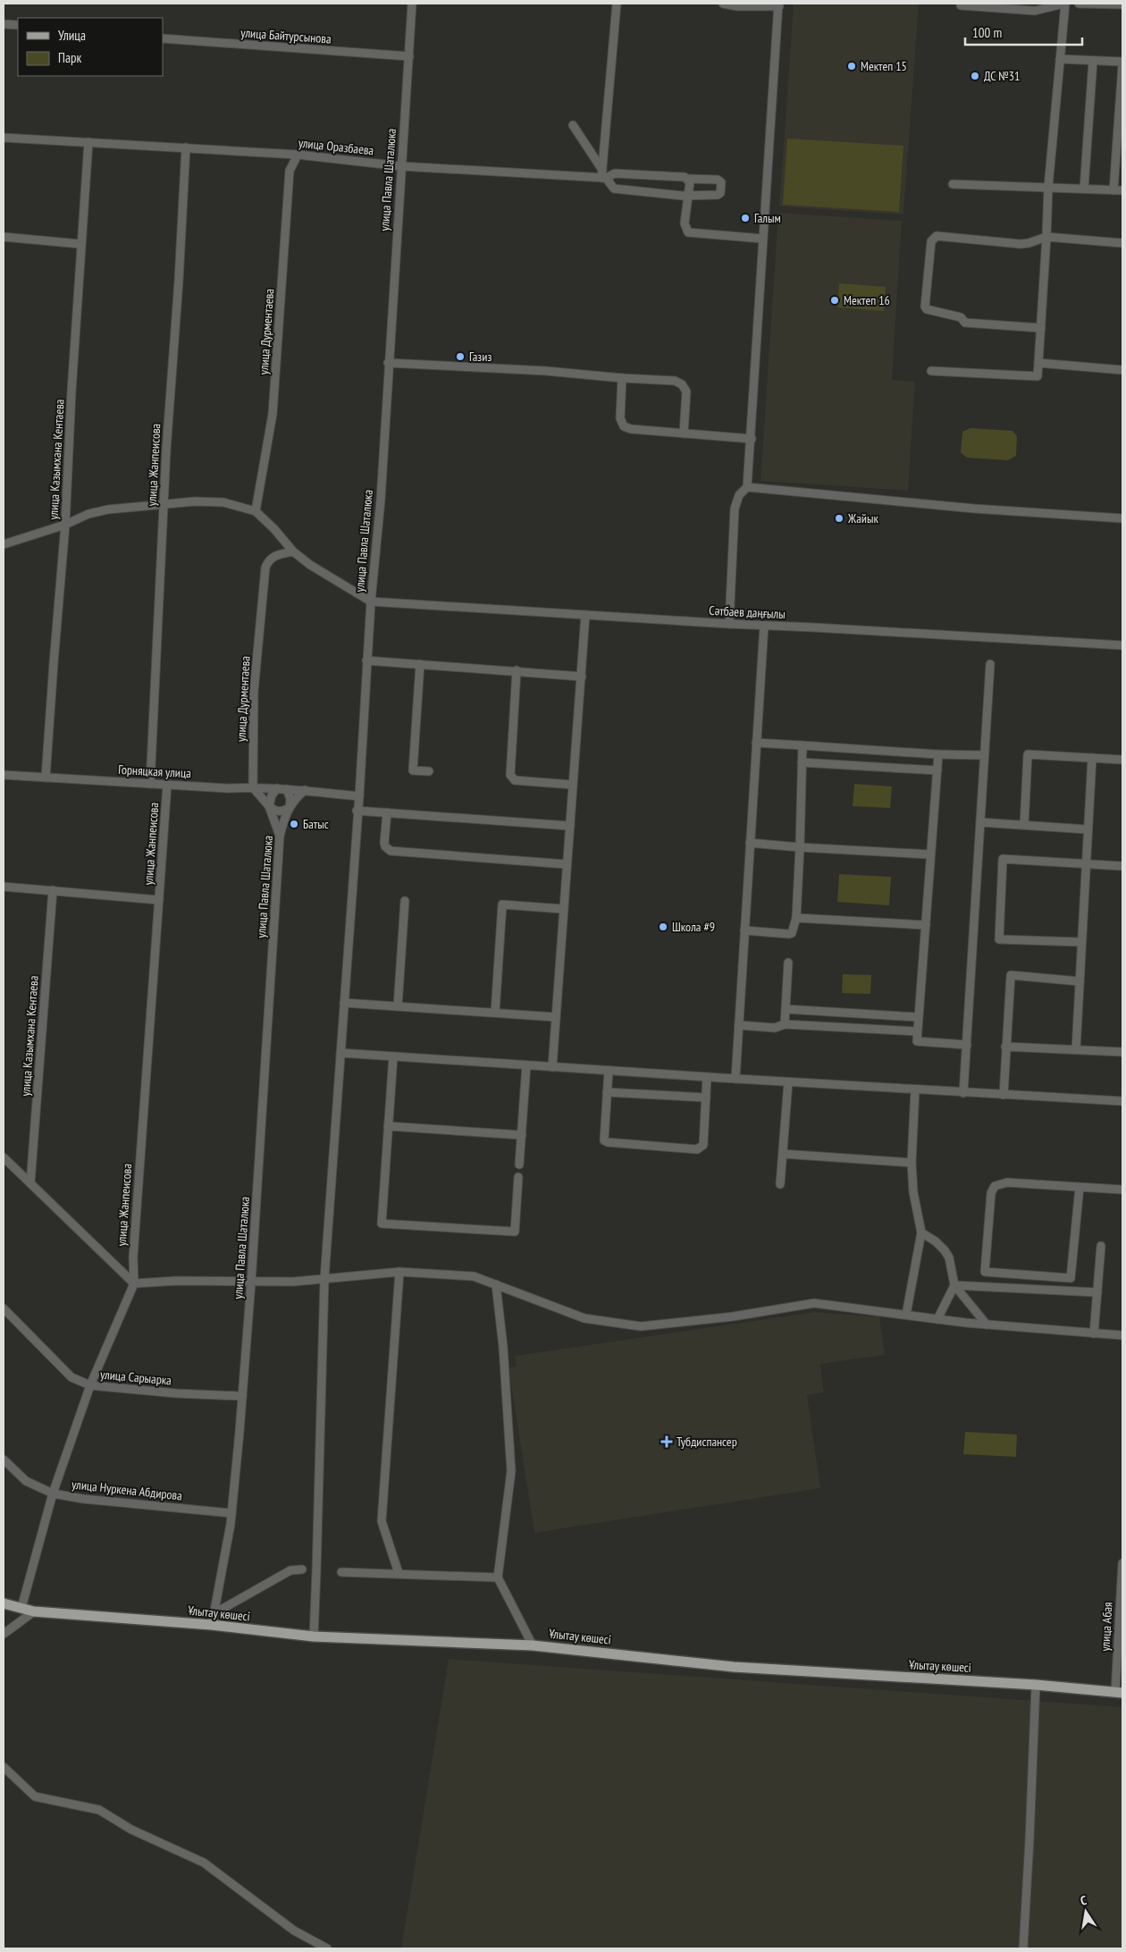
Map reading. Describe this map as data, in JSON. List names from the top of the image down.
{
  "streets": {
    "main road": ["Ұлытау көшесі"],
    "street": [
      "улица Байтурсынова",
      "улица Оразбаева",
      "улица Павла Шаталюка",
      "улица Дурментаева",
      "улица Казымхана Кентаева",
      "улица Жанпеисова",
      "Сәтбаев даңғылы",
      "Горняцкая улица",
      "улица Сарыарка",
      "улица Нуркена Абдирова",
      "улица Абая"
    ]
  },
  "crossings": [
    ["улица Байтурсынова", "улица Павла Шаталюка"],
    ["улица Оразбаева", "улица Павла Шаталюка"],
    ["улица Оразбаева", "улица Дурментаева"],
    ["улица Оразбаева", "улица Казымхана Кентаева"],
    ["улица Оразбаева", "улица Жанпеисова"],
    ["улица Павла Шаталюка", "Сәтбаев даңғылы"],
    ["улица Павла Шаталюка", "Горняцкая улица"],
    ["улица Павла Шаталюка", "улица Сарыарка"],
    ["улица Павла Шаталюка", "улица Нуркена Абдирова"],
    ["улица Павла Шаталюка", "Ұлытау көшесі"],
    ["улица Дурментаева", "Горняцкая улица"],
    ["улица Казымхана Кентаева", "Горняцкая улица"],
    ["улица Жанпеисова", "Горняцкая улица"],
    ["улица Жанпеисова", "улица Сарыарка"],
    ["улица Жанпеисова", "улица Нуркена Абдирова"],
    ["улица Жанпеисова", "Ұлытау көшесі"],
    ["Ұлытау көшесі", "улица Абая"]
  ],
  "places": {
    "other": [
      "Мектеп 15",
      "ДС №31",
      "Галым",
      "Мектеп 16",
      "Газиз",
      "Жайык",
      "Батыс",
      "Школа #9"
    ],
    "health": ["Тубдиспансер"]
  },
  "legend": ["Улица", "Парк"],
  "scale_bar": "100 m",
  "north": "top"
}
